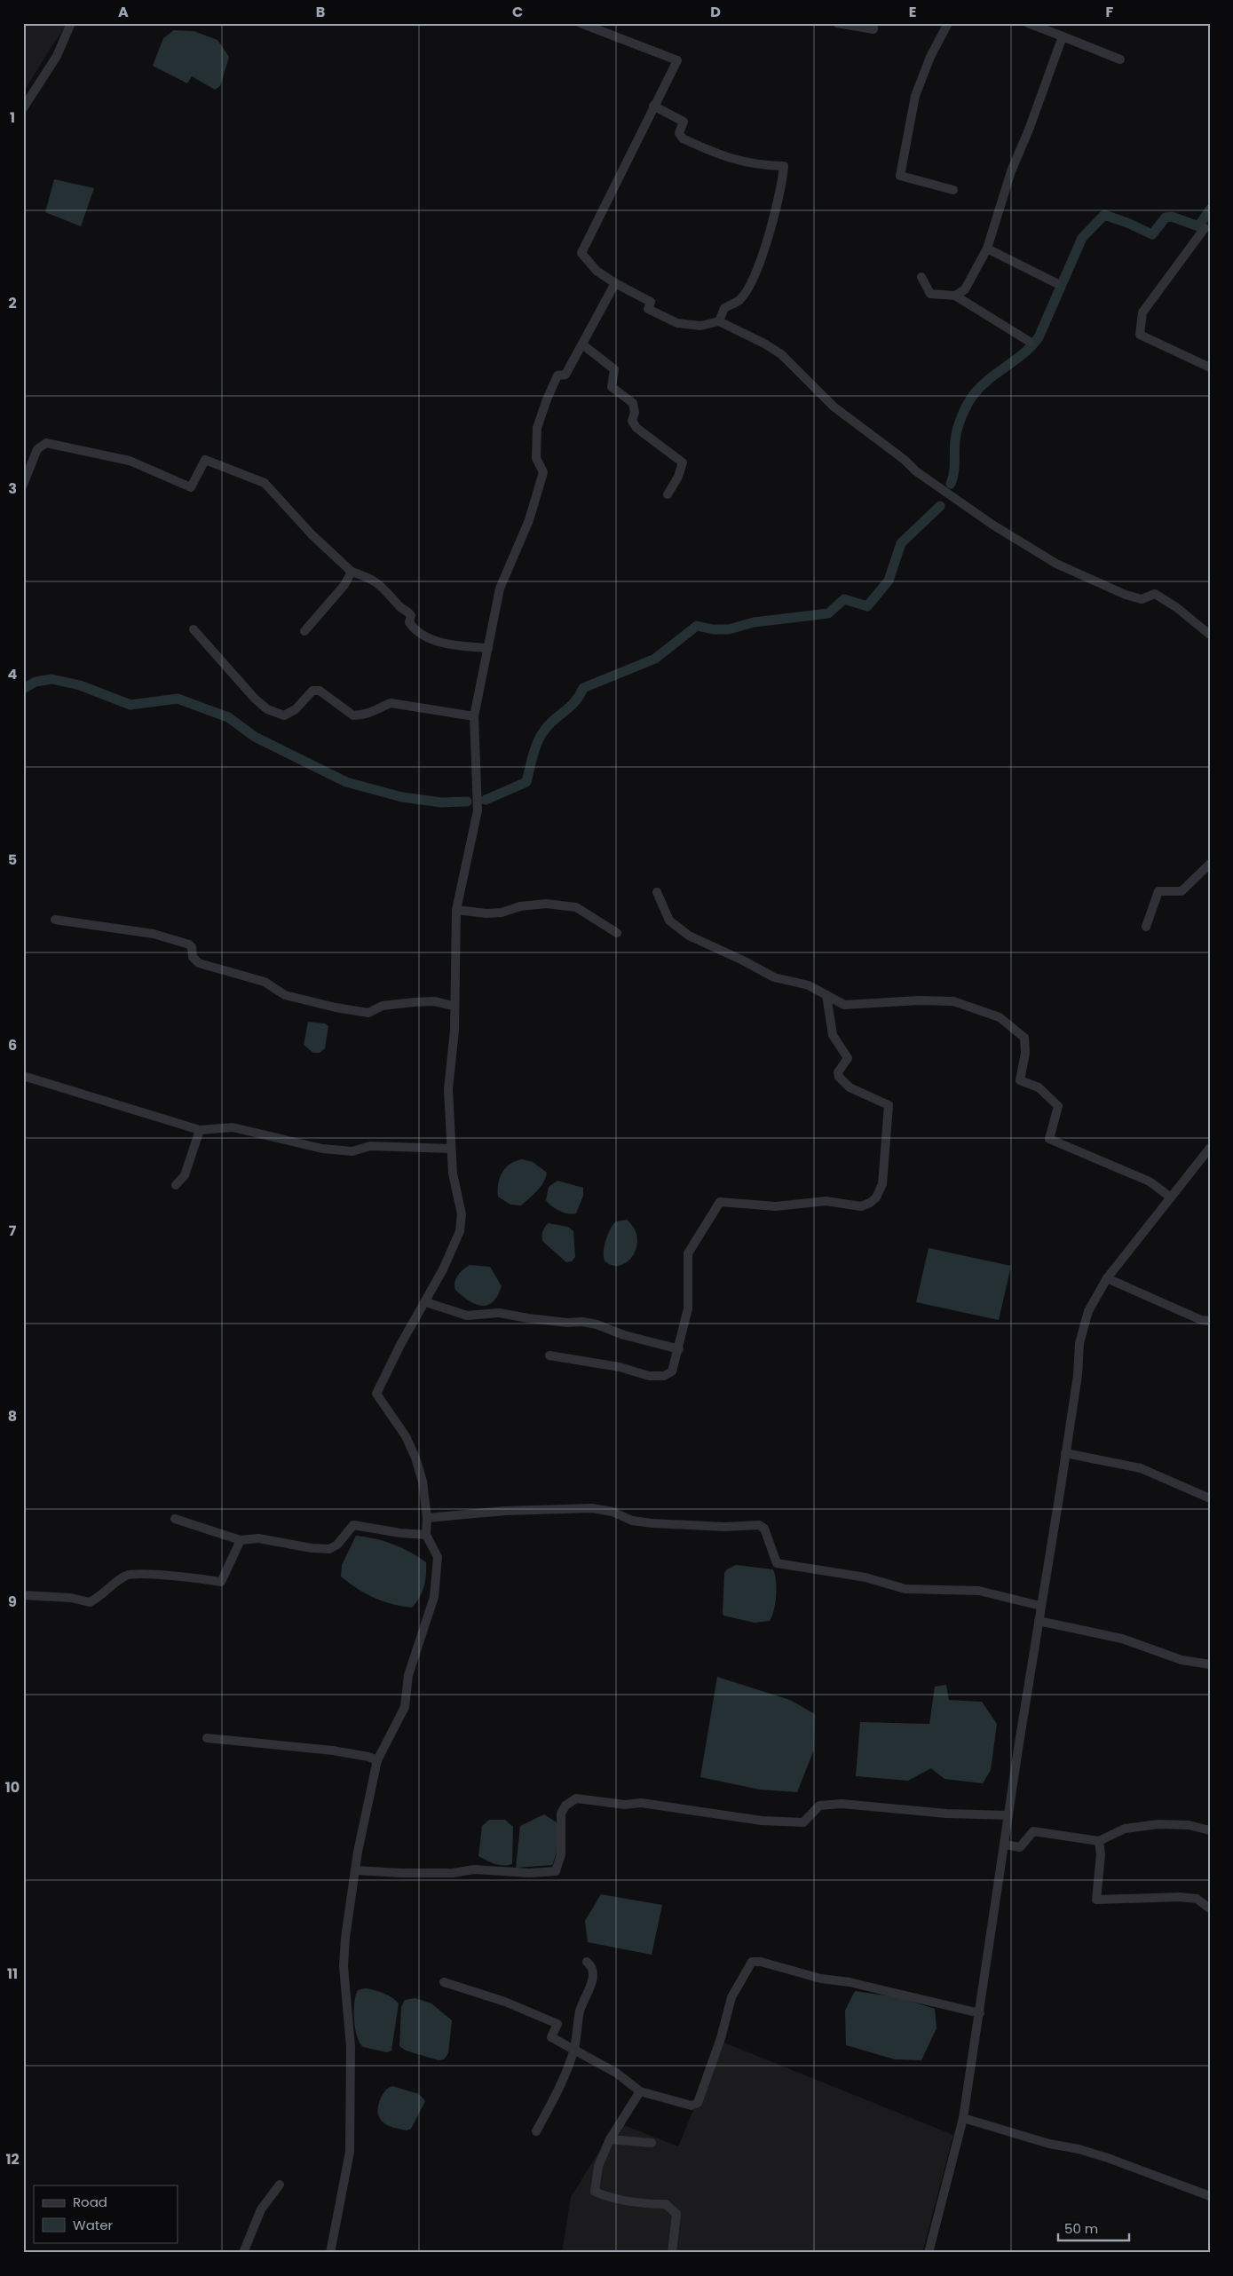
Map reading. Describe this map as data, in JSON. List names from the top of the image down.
{
  "legend": ["Road", "Water"],
  "scale_bar": "50 m",
  "grid": {
    "columns": [
      "A",
      "B",
      "C",
      "D",
      "E",
      "F"
    ],
    "rows": [
      "1",
      "2",
      "3",
      "4",
      "5",
      "6",
      "7",
      "8",
      "9",
      "10",
      "11",
      "12"
    ]
  }
}
